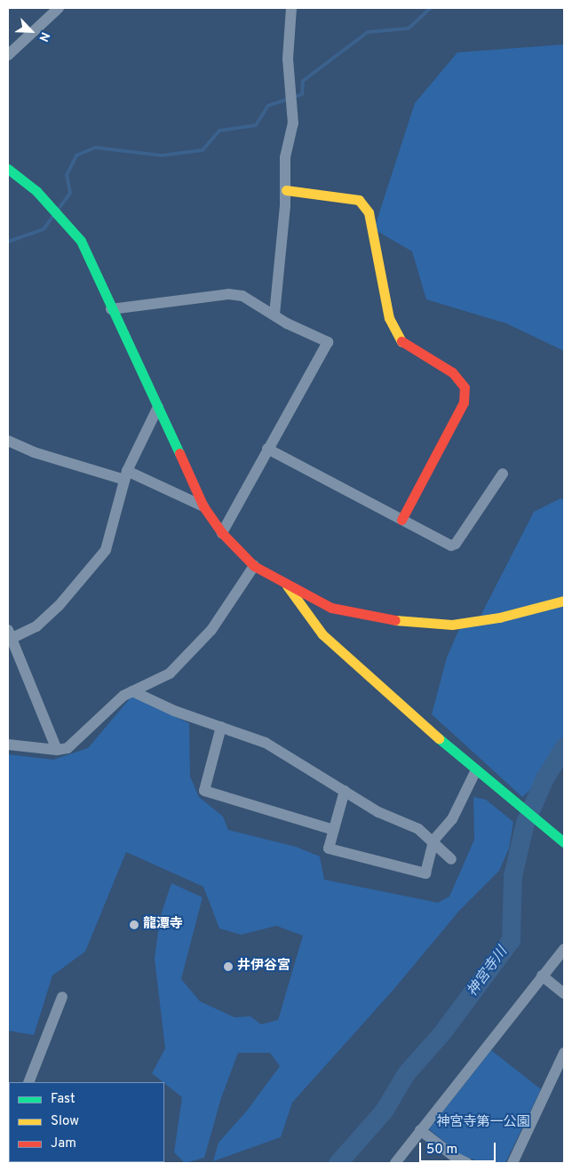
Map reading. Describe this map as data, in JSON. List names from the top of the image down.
{
  "water": ["神宮寺川"],
  "parks": ["神宮寺第一公園"],
  "places": ["龍潭寺", "井伊谷宮"],
  "legend": ["Fast", "Slow", "Jam"],
  "scale_bar": "50 m",
  "north": "bottom right"
}
